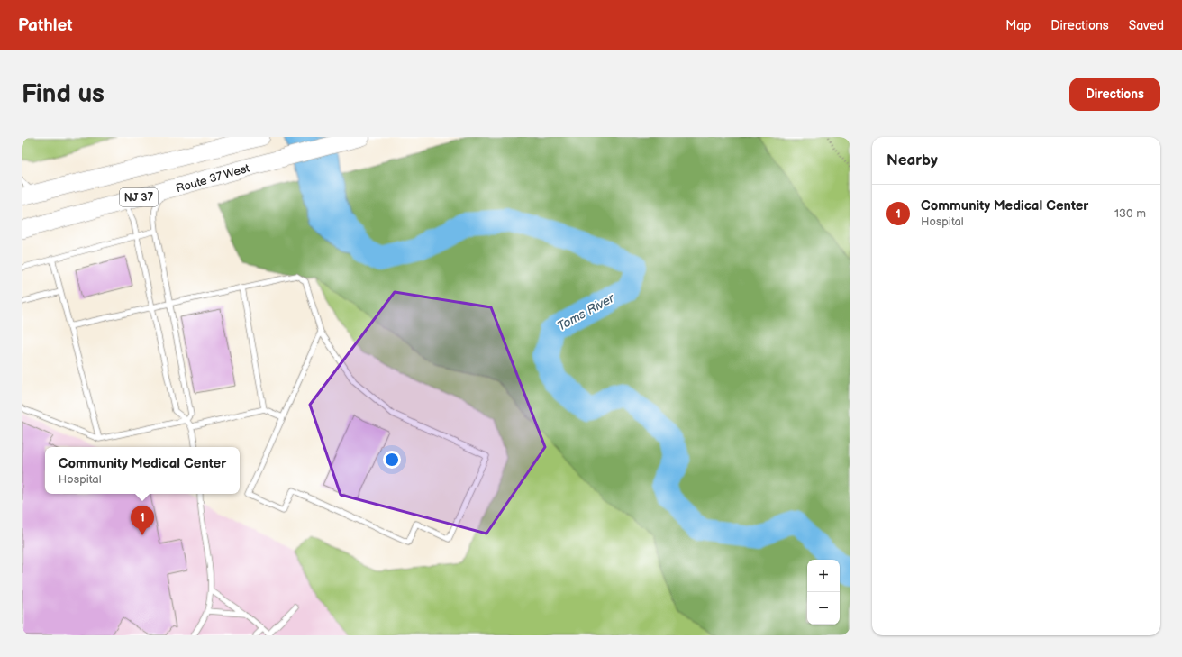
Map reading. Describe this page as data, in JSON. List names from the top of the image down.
{
  "streets": {
    "highway": ["Route 37 West", "NJ 37"]
  },
  "water": ["Toms River"],
  "page": {
    "header": "Pathlet",
    "nav": ["Map", "Directions", "Saved"],
    "buttons": "Directions",
    "title": "Find us",
    "heading": "Nearby",
    "list": [
      {
        "mark": "1",
        "name": "Community Medical Center",
        "note": "Hospital",
        "value": "130 m"
      }
    ],
    "popup": ["Community Medical Center", "Hospital"],
    "pins": "1",
    "map_buttons": ["+", "−"]
  }
}
